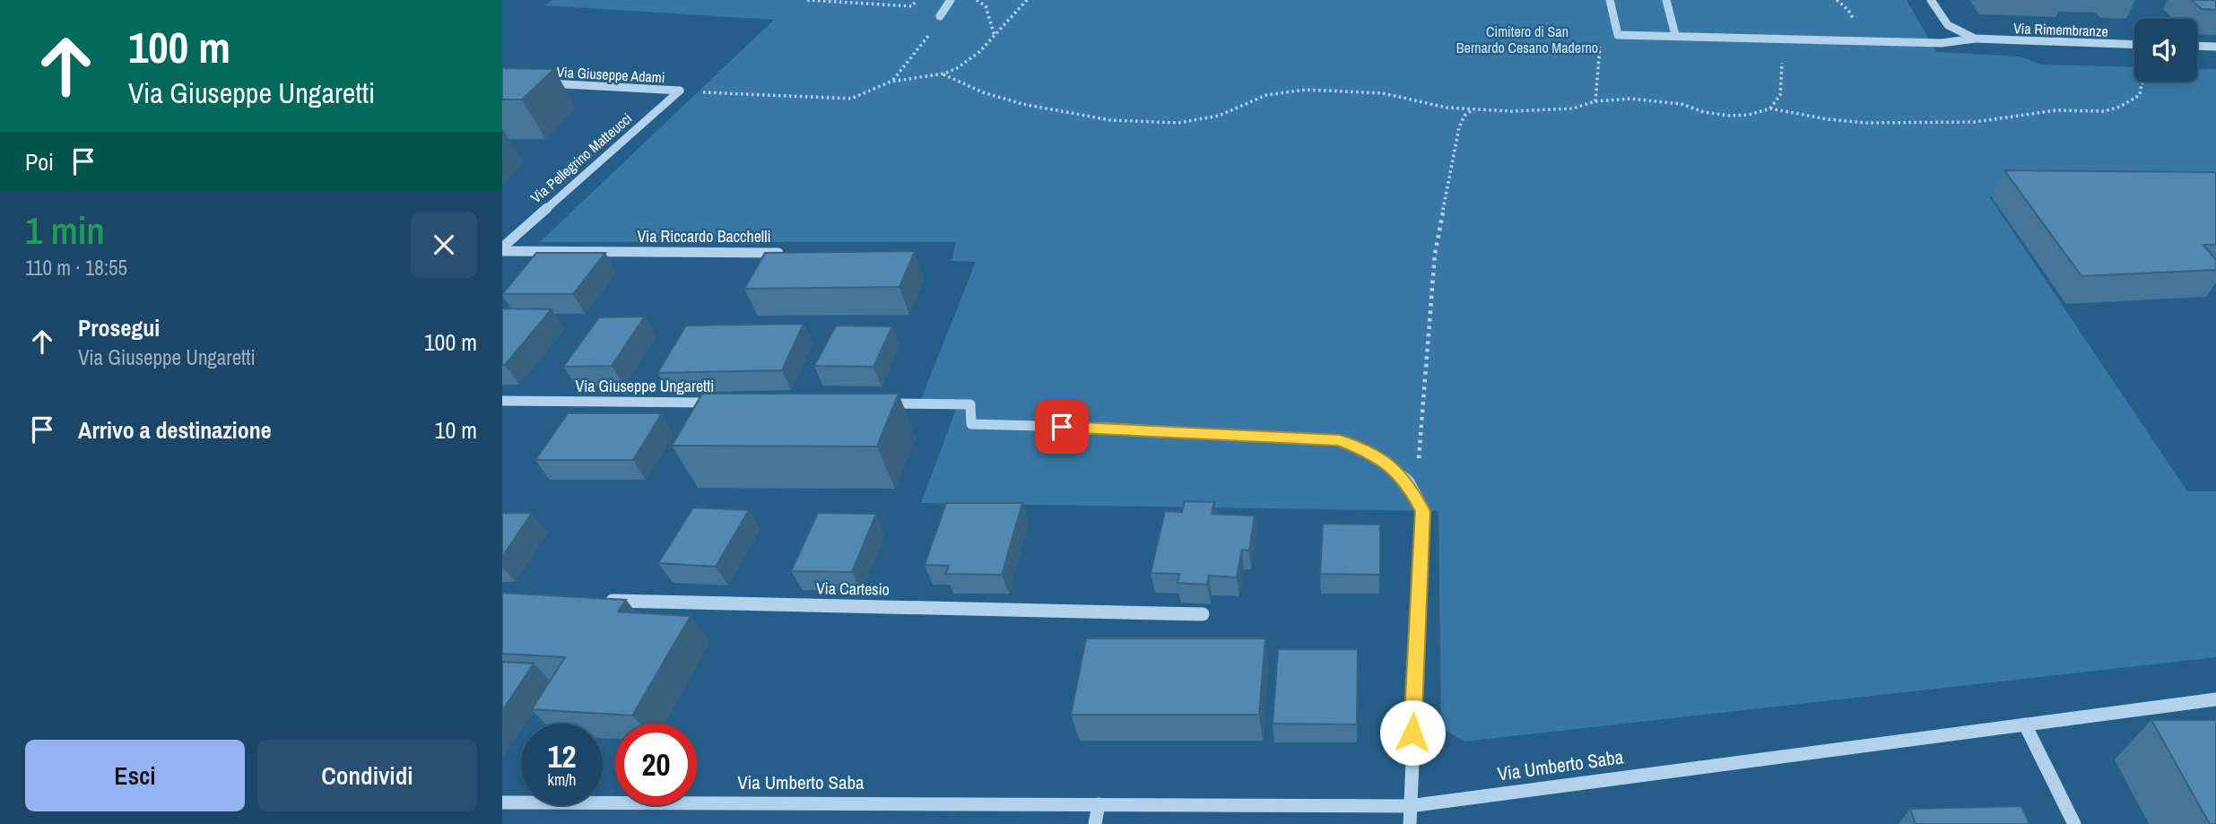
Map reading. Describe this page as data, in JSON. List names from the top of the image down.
{
  "streets": {
    "street": [
      "Via Rimembranze",
      "Via Giuseppe Adami",
      "Via Pellegrino Matteucci",
      "Via Riccardo Bacchelli",
      "Via Giuseppe Ungaretti",
      "Via Cartesio",
      "Via Umberto Saba"
    ]
  },
  "crossings": [
    ["Via Giuseppe Adami", "Via Pellegrino Matteucci"],
    ["Via Pellegrino Matteucci", "Via Riccardo Bacchelli"]
  ],
  "parks": ["Cimitero di San Bernardo Cesano Maderno"],
  "page": {
    "turn": ["100 m", "Via Giuseppe Ungaretti"],
    "then": "Poi",
    "heading": ["1 min", "110 m · 18:55"],
    "list": [
      {
        "name": "Prosegui",
        "note": "Via Giuseppe Ungaretti",
        "value": "100 m"
      },
      {
        "name": "Arrivo a destinazione",
        "value": "10 m"
      }
    ],
    "speed": "12 km/h",
    "limit": "20",
    "buttons": ["Esci", "Condividi"]
  }
}
